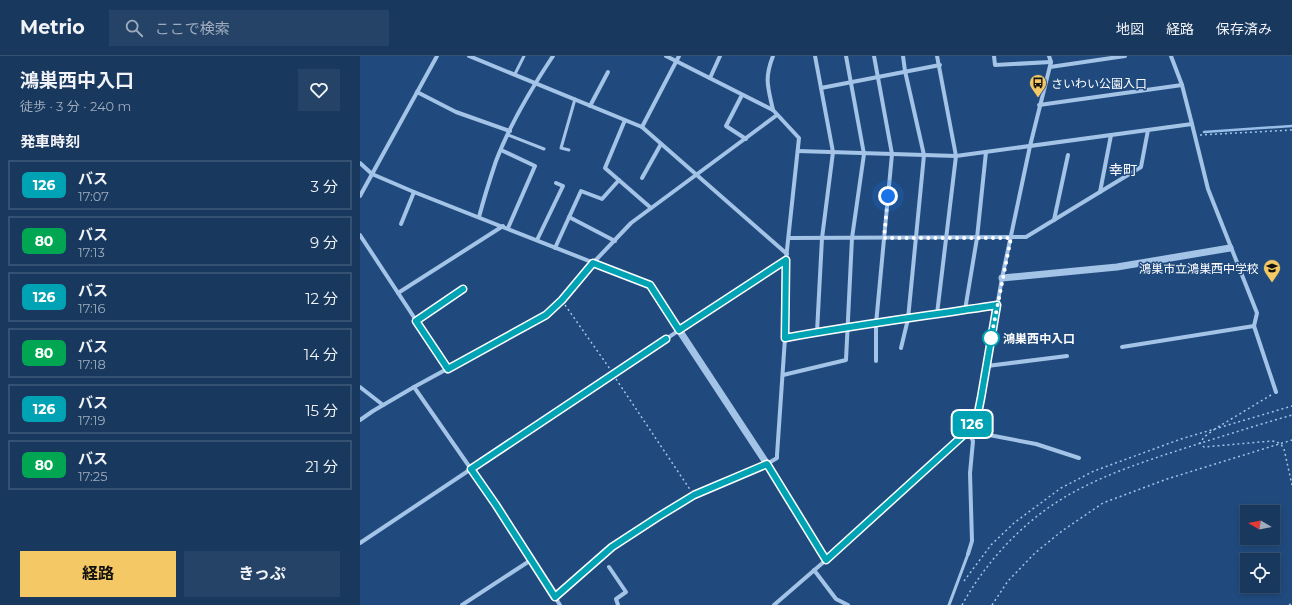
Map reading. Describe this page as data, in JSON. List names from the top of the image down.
{
  "districts": ["幸町"],
  "places": {
    "bus stop": ["さいわい公園入口"],
    "school or university": ["鴻巣市立鴻巣西中学校"],
    "other": ["鴻巣西中入口"]
  },
  "lines": ["bus line 126"],
  "north": "left",
  "page": {
    "header": "Metrio",
    "search": "ここで検索",
    "nav": ["地図", "経路", "保存済み"],
    "heading": [
      ["鴻巣西中入口", "徒歩 · 3 分 · 240 m"],
      "発車時刻"
    ],
    "on_map": "126",
    "list": [
      {
        "mark": "126",
        "name": "バス",
        "note": "17:07",
        "value": "3 分"
      },
      {
        "mark": "80",
        "name": "バス",
        "note": "17:13",
        "value": "9 分"
      },
      {
        "mark": "126",
        "name": "バス",
        "note": "17:16",
        "value": "12 分"
      },
      {
        "mark": "80",
        "name": "バス",
        "note": "17:18",
        "value": "14 分"
      },
      {
        "mark": "126",
        "name": "バス",
        "note": "17:19",
        "value": "15 分"
      },
      {
        "mark": "80",
        "name": "バス",
        "note": "17:25",
        "value": "21 分"
      }
    ],
    "buttons": ["経路", "きっぷ"]
  }
}
